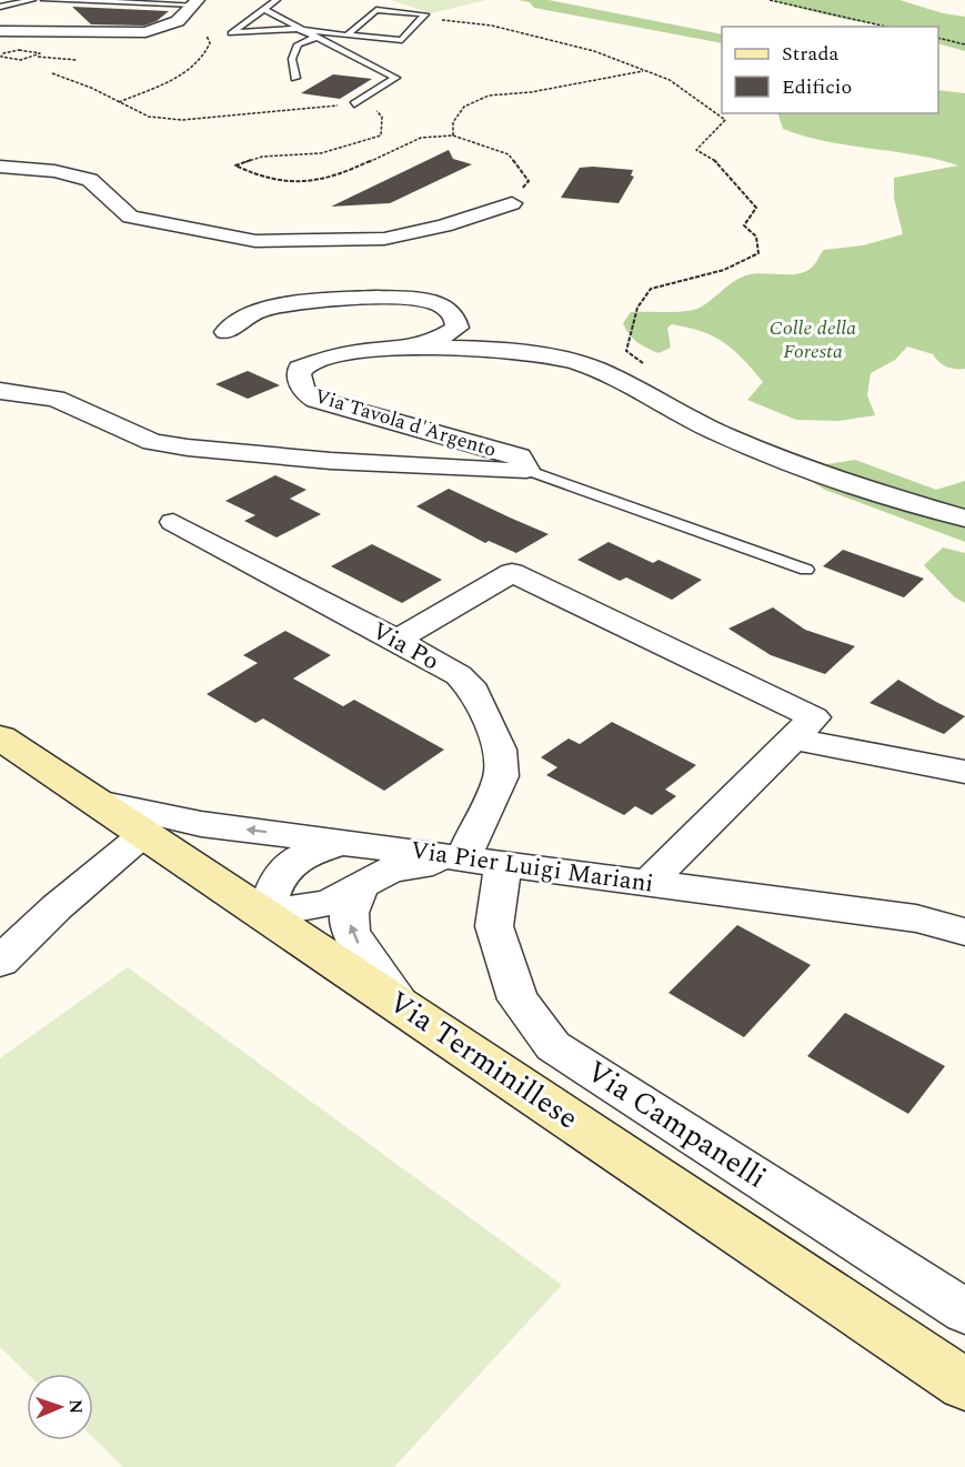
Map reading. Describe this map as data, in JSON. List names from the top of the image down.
{
  "streets": {
    "main road": ["Via Terminillese"],
    "street": [
      "Via Tavola d'Argento",
      "Via Po",
      "Via Pier Luigi Mariani",
      "Via Campanelli"
    ]
  },
  "crossings": [
    ["Via Po", "Via Pier Luigi Mariani"],
    ["Via Po", "Via Campanelli"],
    ["Via Pier Luigi Mariani", "Via Terminillese"],
    ["Via Pier Luigi Mariani", "Via Campanelli"]
  ],
  "parks": ["Colle della Foresta"],
  "legend": ["Strada", "Edificio"],
  "north": "right"
}
